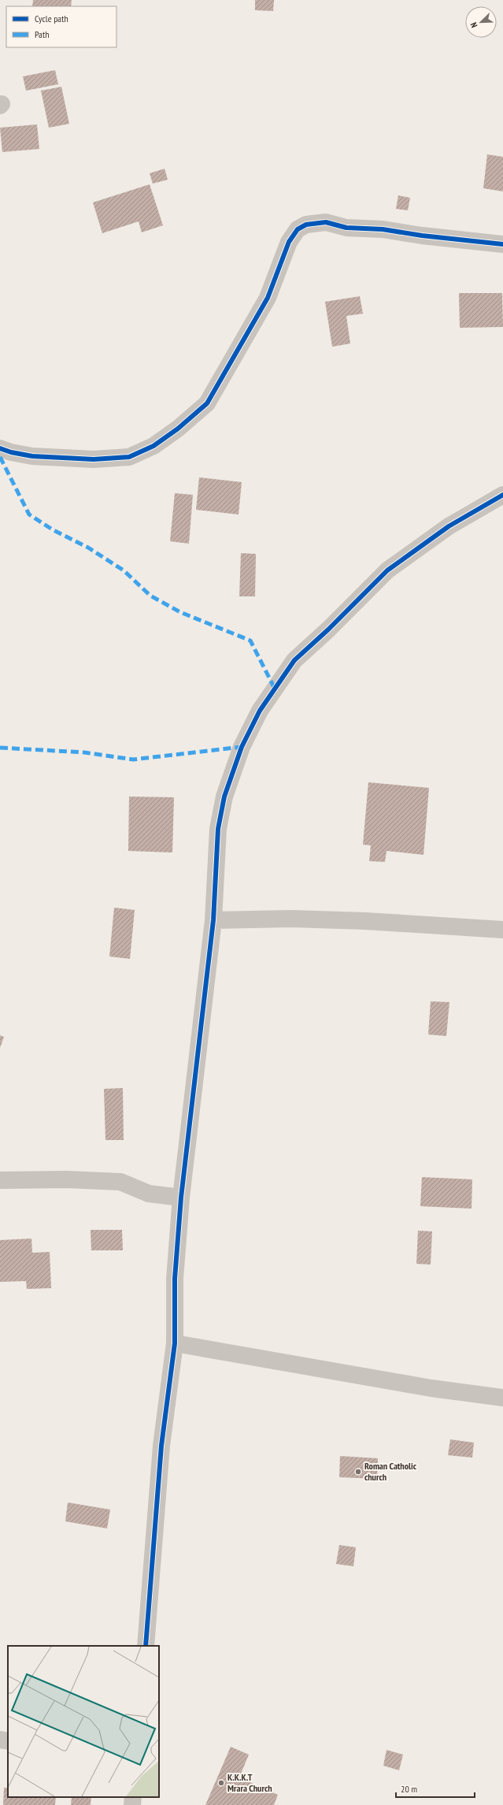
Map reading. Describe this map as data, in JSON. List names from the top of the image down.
{
  "places": ["Roman Catholic church", "K.K.K.T Mrara Church"],
  "legend": ["Cycle path", "Path"],
  "scale_bar": "20 m",
  "north": "bottom left"
}
